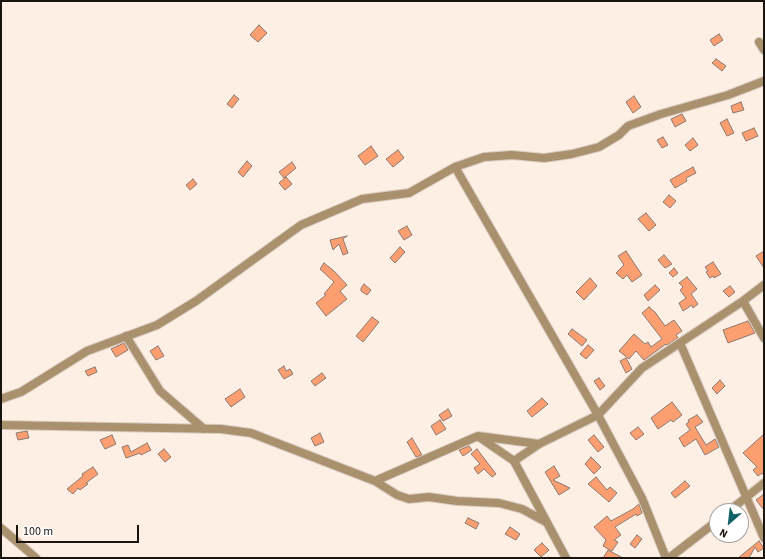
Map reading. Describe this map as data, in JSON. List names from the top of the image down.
{
  "scale_bar": "100 m",
  "north": "bottom left"
}
